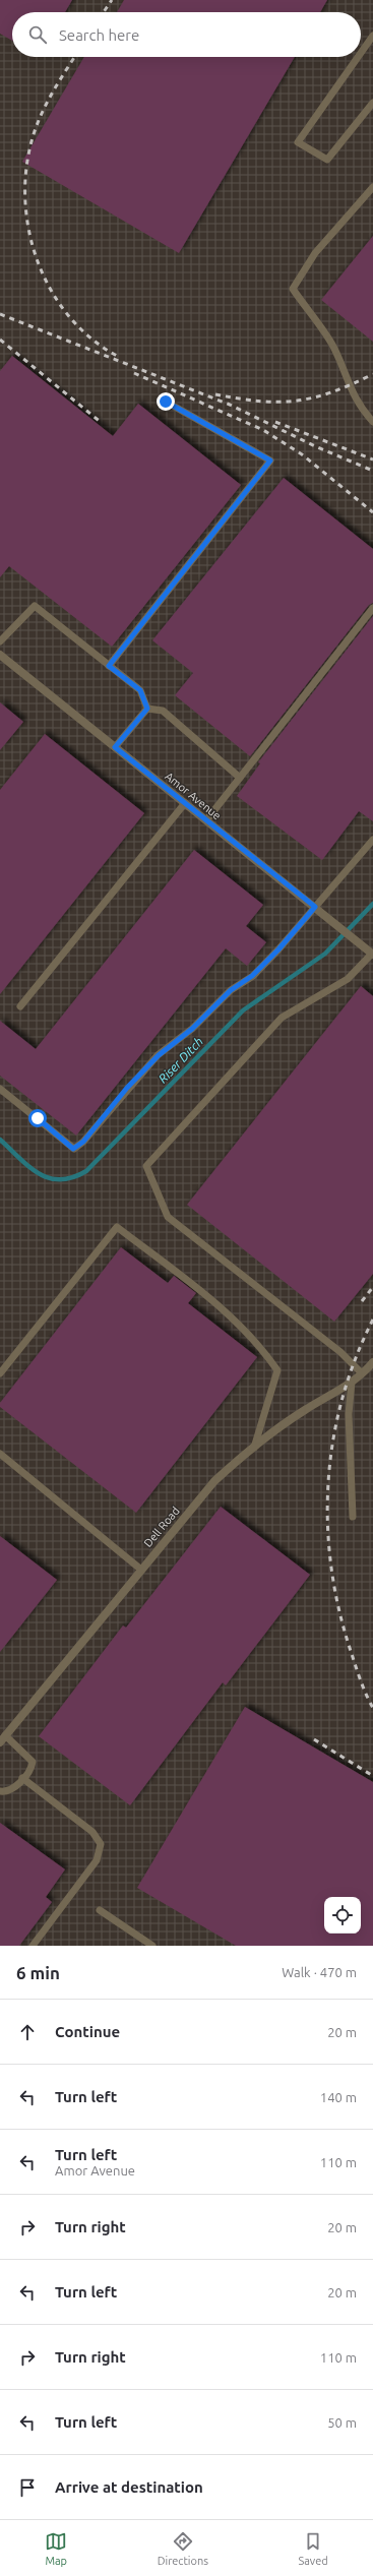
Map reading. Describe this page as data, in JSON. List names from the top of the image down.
{
  "streets": {
    "street": ["Amor Avenue", "Dell Road"]
  },
  "water": ["Riser Ditch"],
  "page": {
    "search": "Search here",
    "heading": ["6 min", "Walk · 470 m"],
    "list": [
      ["Continue", "20 m"],
      ["Turn left", "140 m"],
      ["Turn left", "Amor Avenue", "110 m"],
      ["Turn right", "20 m"],
      ["Turn left", "20 m"],
      ["Turn right", "110 m"],
      ["Turn left", "50 m"],
      "Arrive at destination"
    ],
    "nav": ["Map", "Directions", "Saved"]
  }
}
